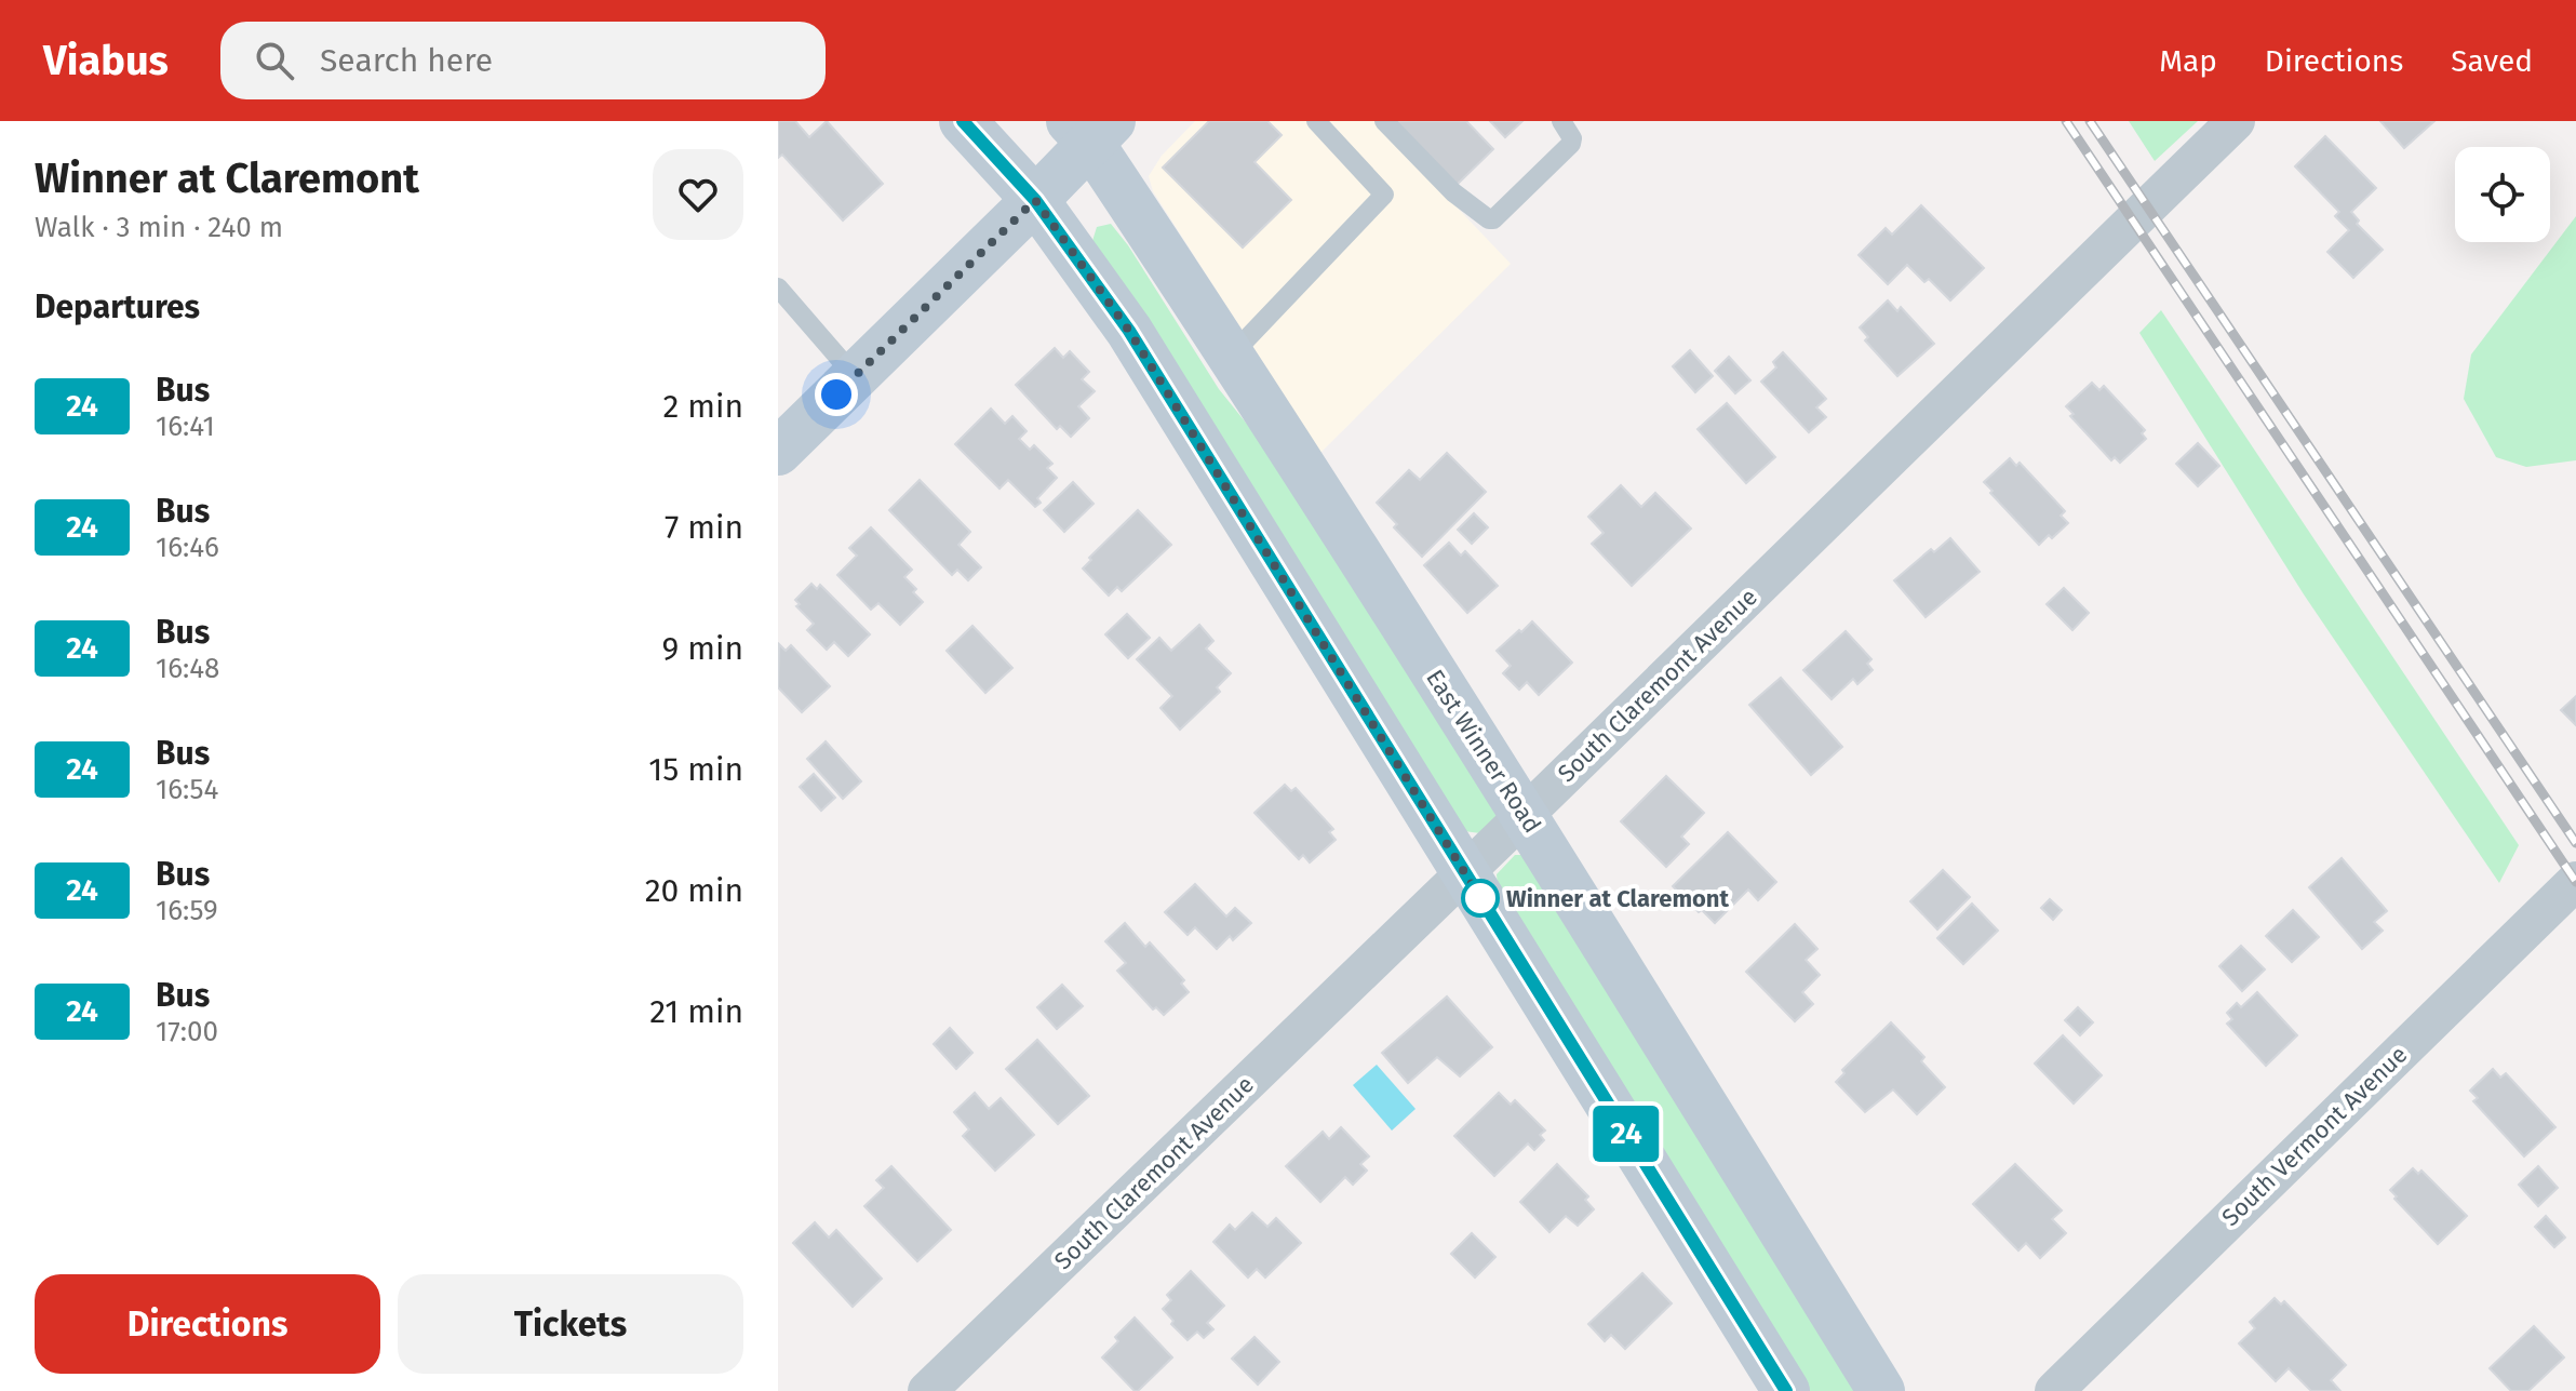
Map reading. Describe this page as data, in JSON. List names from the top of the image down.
{
  "streets": {
    "street": ["South Claremont Avenue", "East Winner Road", "South Vermont Avenue"]
  },
  "crossings": [
    ["South Claremont Avenue", "East Winner Road"]
  ],
  "places": ["Winner at Claremont"],
  "lines": ["bus line 24"],
  "page": {
    "header": "Viabus",
    "search": "Search here",
    "nav": ["Map", "Directions", "Saved"],
    "heading": [
      ["Winner at Claremont", "Walk · 3 min · 240 m"],
      "Departures"
    ],
    "on_map": "24",
    "list": [
      {
        "mark": "24",
        "name": "Bus",
        "note": "16:41",
        "value": "2 min"
      },
      {
        "mark": "24",
        "name": "Bus",
        "note": "16:46",
        "value": "7 min"
      },
      {
        "mark": "24",
        "name": "Bus",
        "note": "16:48",
        "value": "9 min"
      },
      {
        "mark": "24",
        "name": "Bus",
        "note": "16:54",
        "value": "15 min"
      },
      {
        "mark": "24",
        "name": "Bus",
        "note": "16:59",
        "value": "20 min"
      },
      {
        "mark": "24",
        "name": "Bus",
        "note": "17:00",
        "value": "21 min"
      }
    ],
    "buttons": ["Directions", "Tickets"]
  }
}
